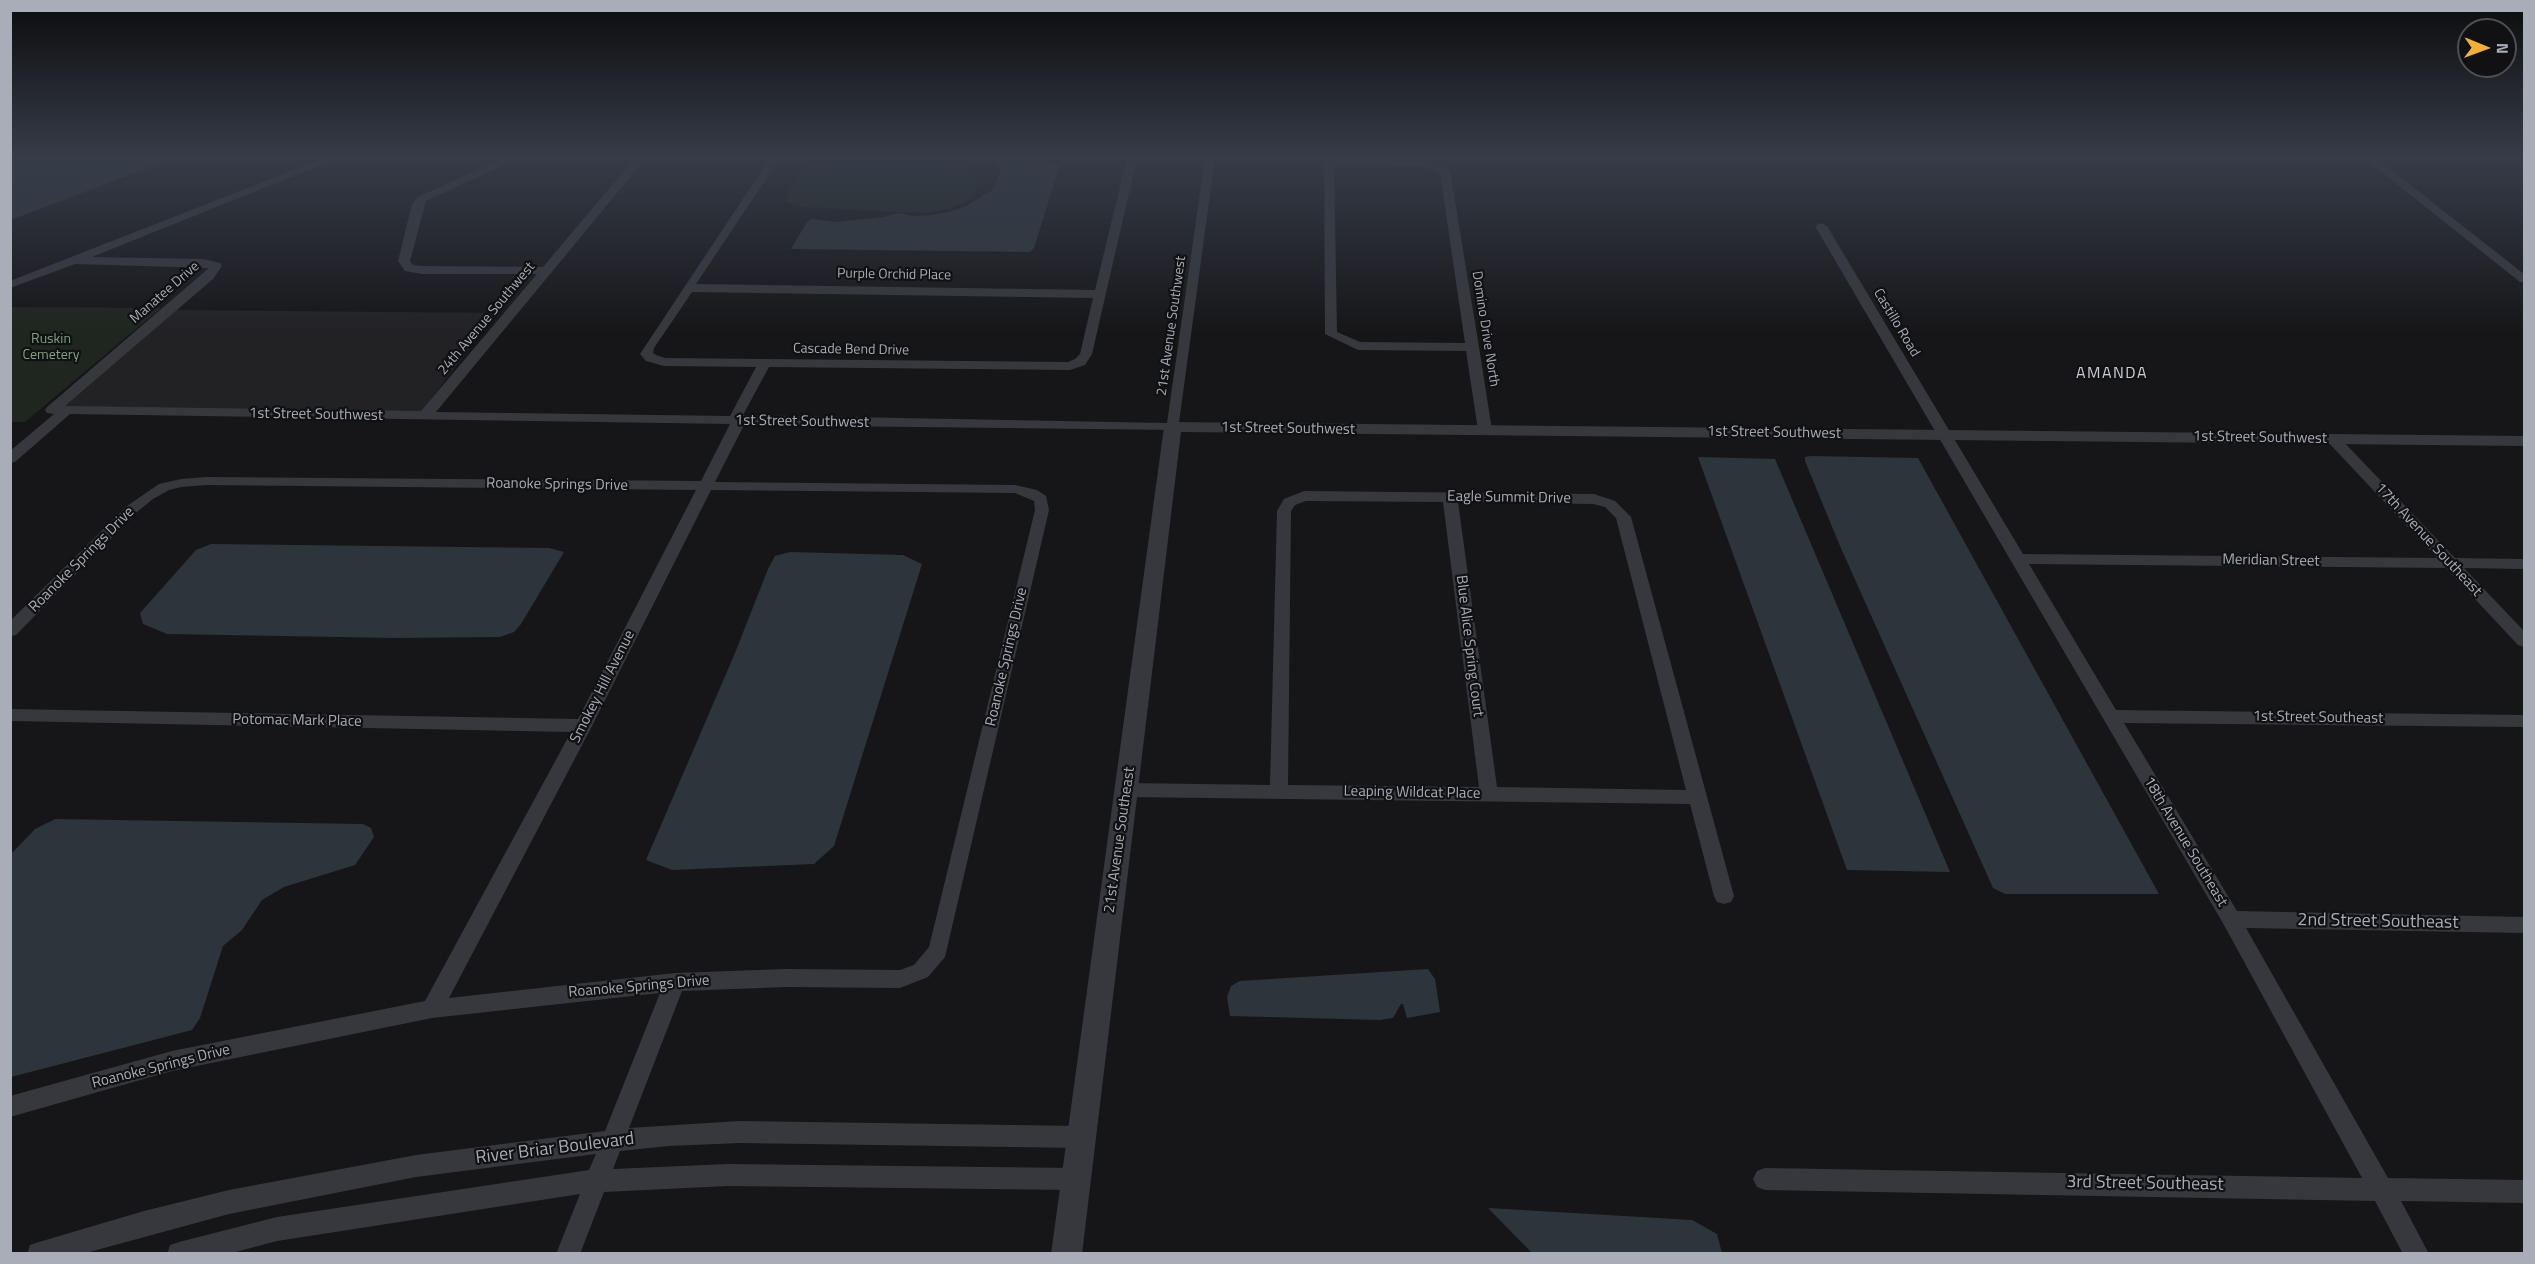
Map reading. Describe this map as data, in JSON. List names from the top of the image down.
{
  "streets": {
    "street": [
      "Purple Orchid Place",
      "Manatee Drive",
      "24th Avenue Southwest",
      "Castillo Road",
      "21st Avenue Southwest",
      "Domino Drive North",
      "Cascade Bend Drive",
      "1st Street Southwest",
      "Roanoke Springs Drive",
      "Eagle Summit Drive",
      "17th Avenue Southeast",
      "Meridian Street",
      "Blue Alice Spring Court",
      "Smokey Hill Avenue",
      "1st Street Southeast",
      "Potomac Mark Place",
      "Leaping Wildcat Place",
      "21st Avenue Southeast",
      "18th Avenue Southeast",
      "2nd Street Southeast",
      "River Briar Boulevard",
      "3rd Street Southeast"
    ]
  },
  "crossings": [
    ["Purple Orchid Place", "Cascade Bend Drive"],
    ["Manatee Drive", "1st Street Southwest"],
    ["24th Avenue Southwest", "1st Street Southwest"],
    ["Castillo Road", "1st Street Southwest"],
    ["Castillo Road", "18th Avenue Southeast"],
    ["21st Avenue Southwest", "1st Street Southwest"],
    ["21st Avenue Southwest", "21st Avenue Southeast"],
    ["Domino Drive North", "1st Street Southwest"],
    ["Cascade Bend Drive", "Smokey Hill Avenue"],
    ["1st Street Southwest", "17th Avenue Southeast"],
    ["1st Street Southwest", "Smokey Hill Avenue"],
    ["1st Street Southwest", "21st Avenue Southeast"],
    ["1st Street Southwest", "18th Avenue Southeast"],
    ["Roanoke Springs Drive", "Smokey Hill Avenue"],
    ["Eagle Summit Drive", "Blue Alice Spring Court"],
    ["Eagle Summit Drive", "Leaping Wildcat Place"],
    ["17th Avenue Southeast", "Meridian Street"],
    ["Meridian Street", "18th Avenue Southeast"],
    ["Blue Alice Spring Court", "Leaping Wildcat Place"],
    ["Smokey Hill Avenue", "Potomac Mark Place"],
    ["1st Street Southeast", "18th Avenue Southeast"],
    ["Leaping Wildcat Place", "21st Avenue Southeast"],
    ["21st Avenue Southeast", "River Briar Boulevard"],
    ["18th Avenue Southeast", "2nd Street Southeast"],
    ["18th Avenue Southeast", "3rd Street Southeast"]
  ],
  "districts": ["AMANDA"],
  "parks": ["Ruskin Cemetery"],
  "north": "right"
}
